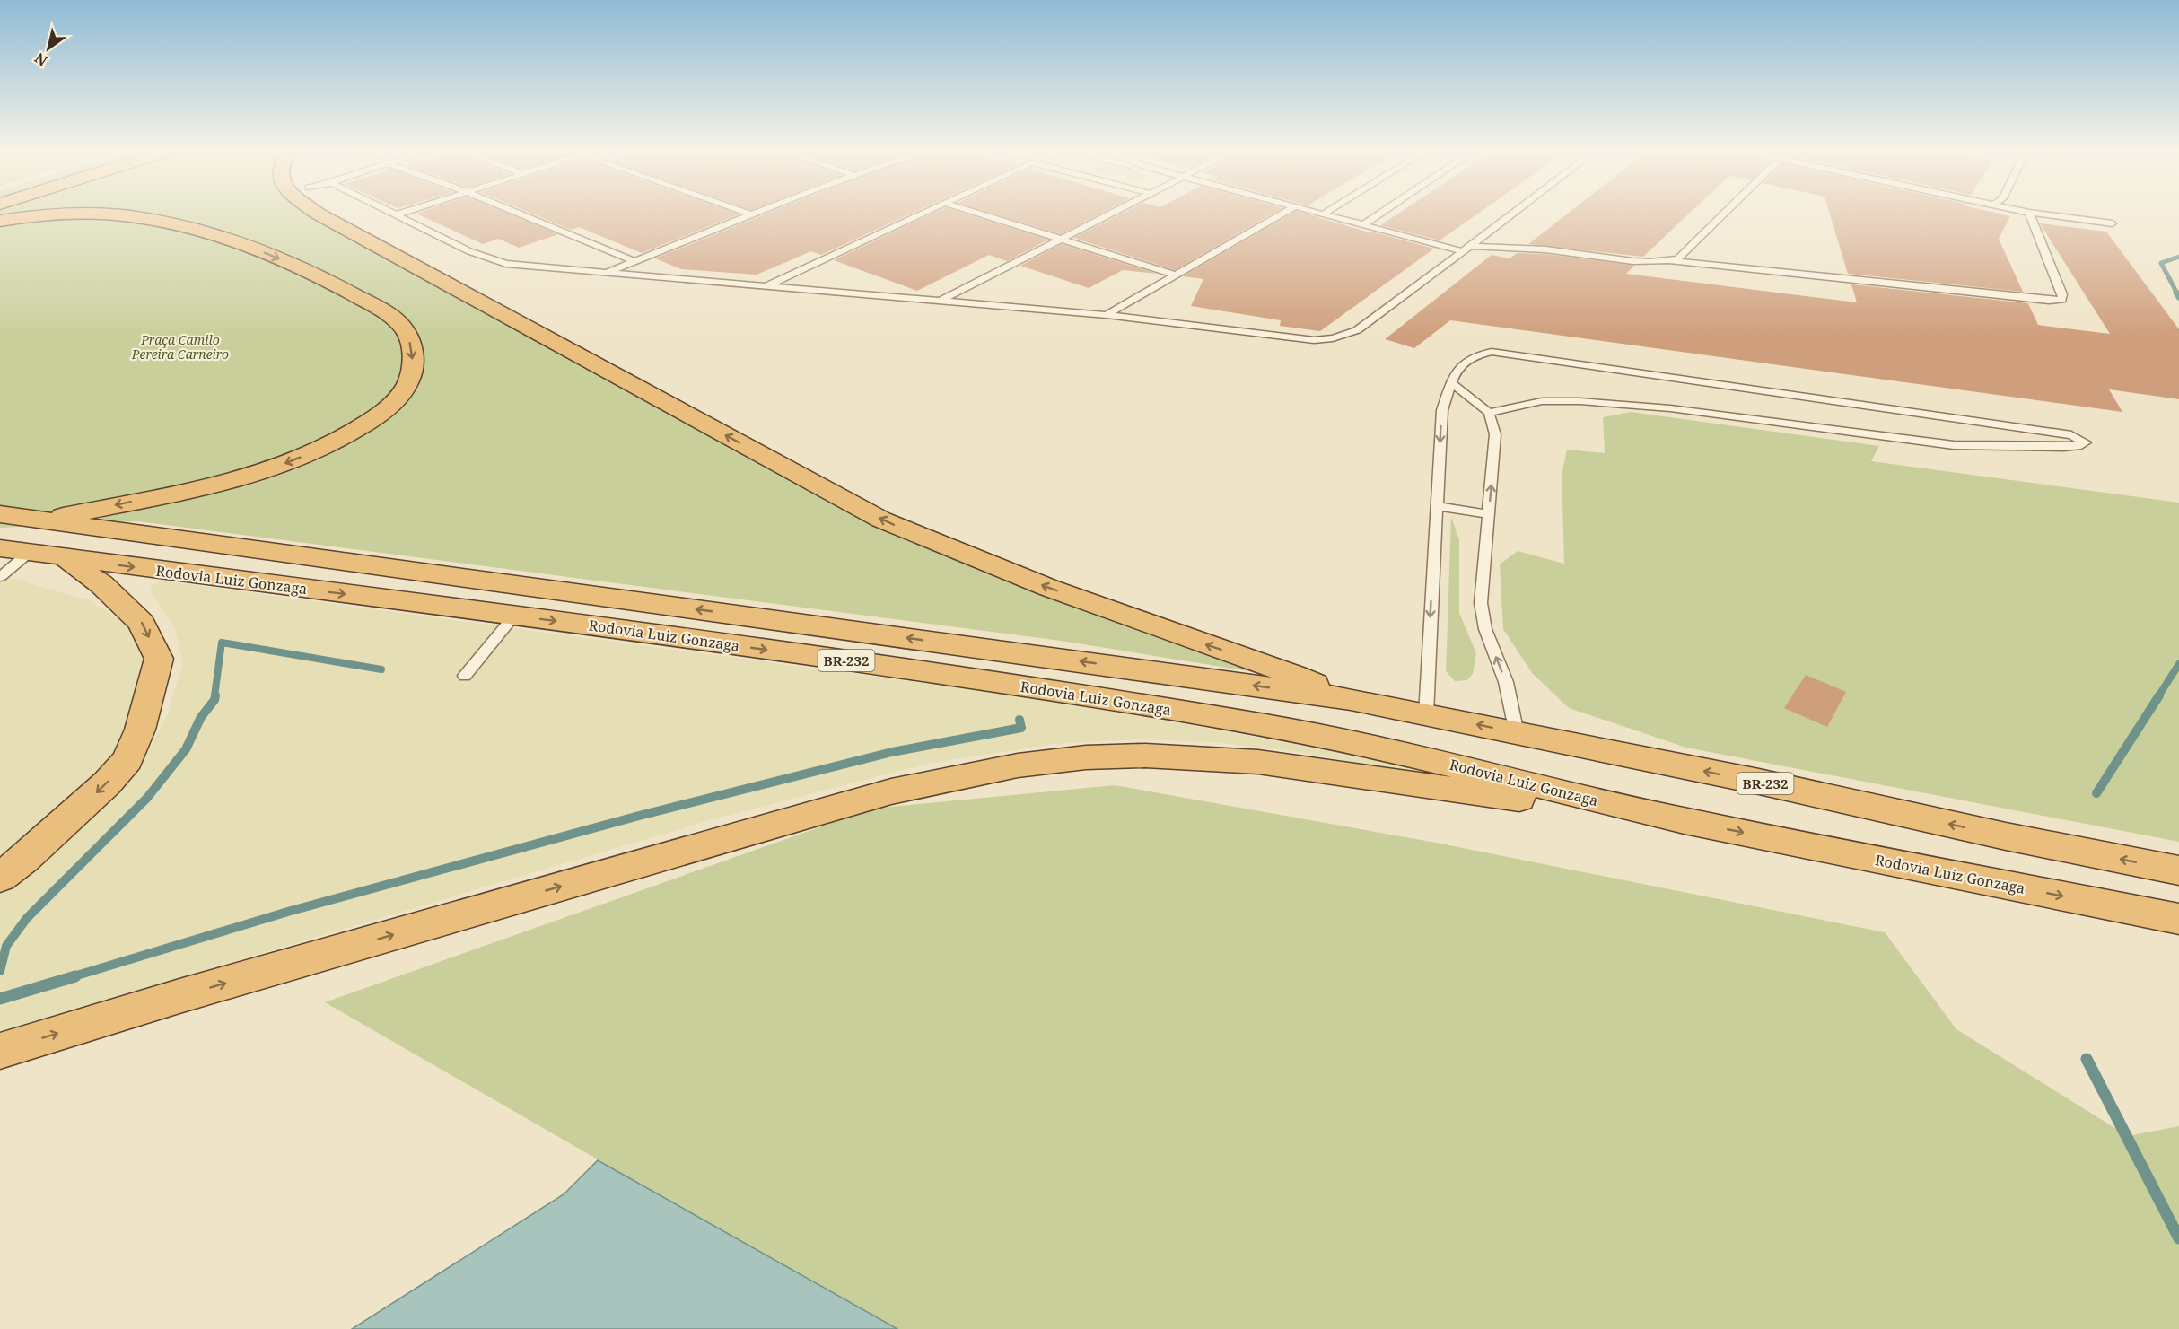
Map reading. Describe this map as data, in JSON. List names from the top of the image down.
{
  "streets": {
    "highway": ["Rodovia Luiz Gonzaga", "BR-232"]
  },
  "crossings": [
    ["Rodovia Luiz Gonzaga", "BR-232"]
  ],
  "parks": ["Praça Camilo Pereira Carneiro"],
  "north": "bottom left"
}
